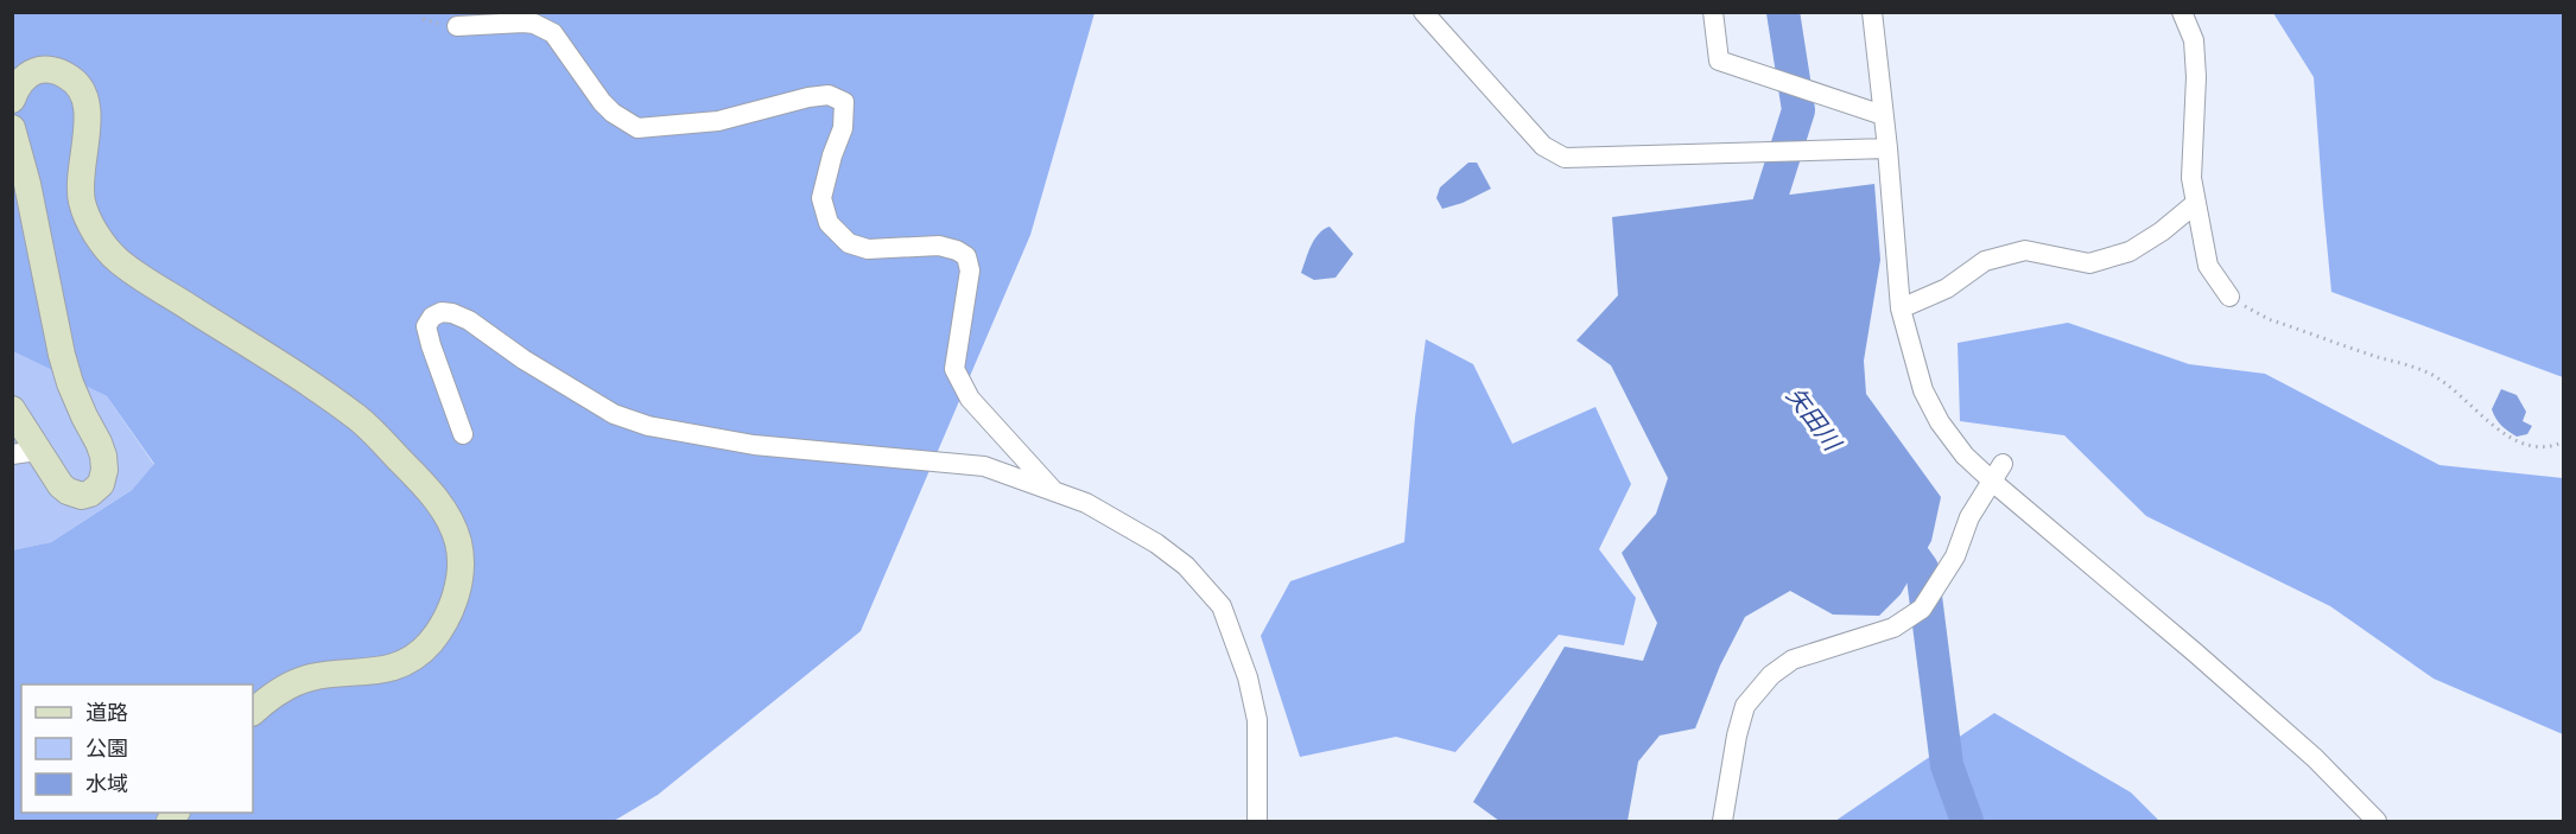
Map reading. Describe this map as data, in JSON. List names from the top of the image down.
{
  "water": ["矢田川"],
  "legend": ["道路", "公園", "水域"]
}
